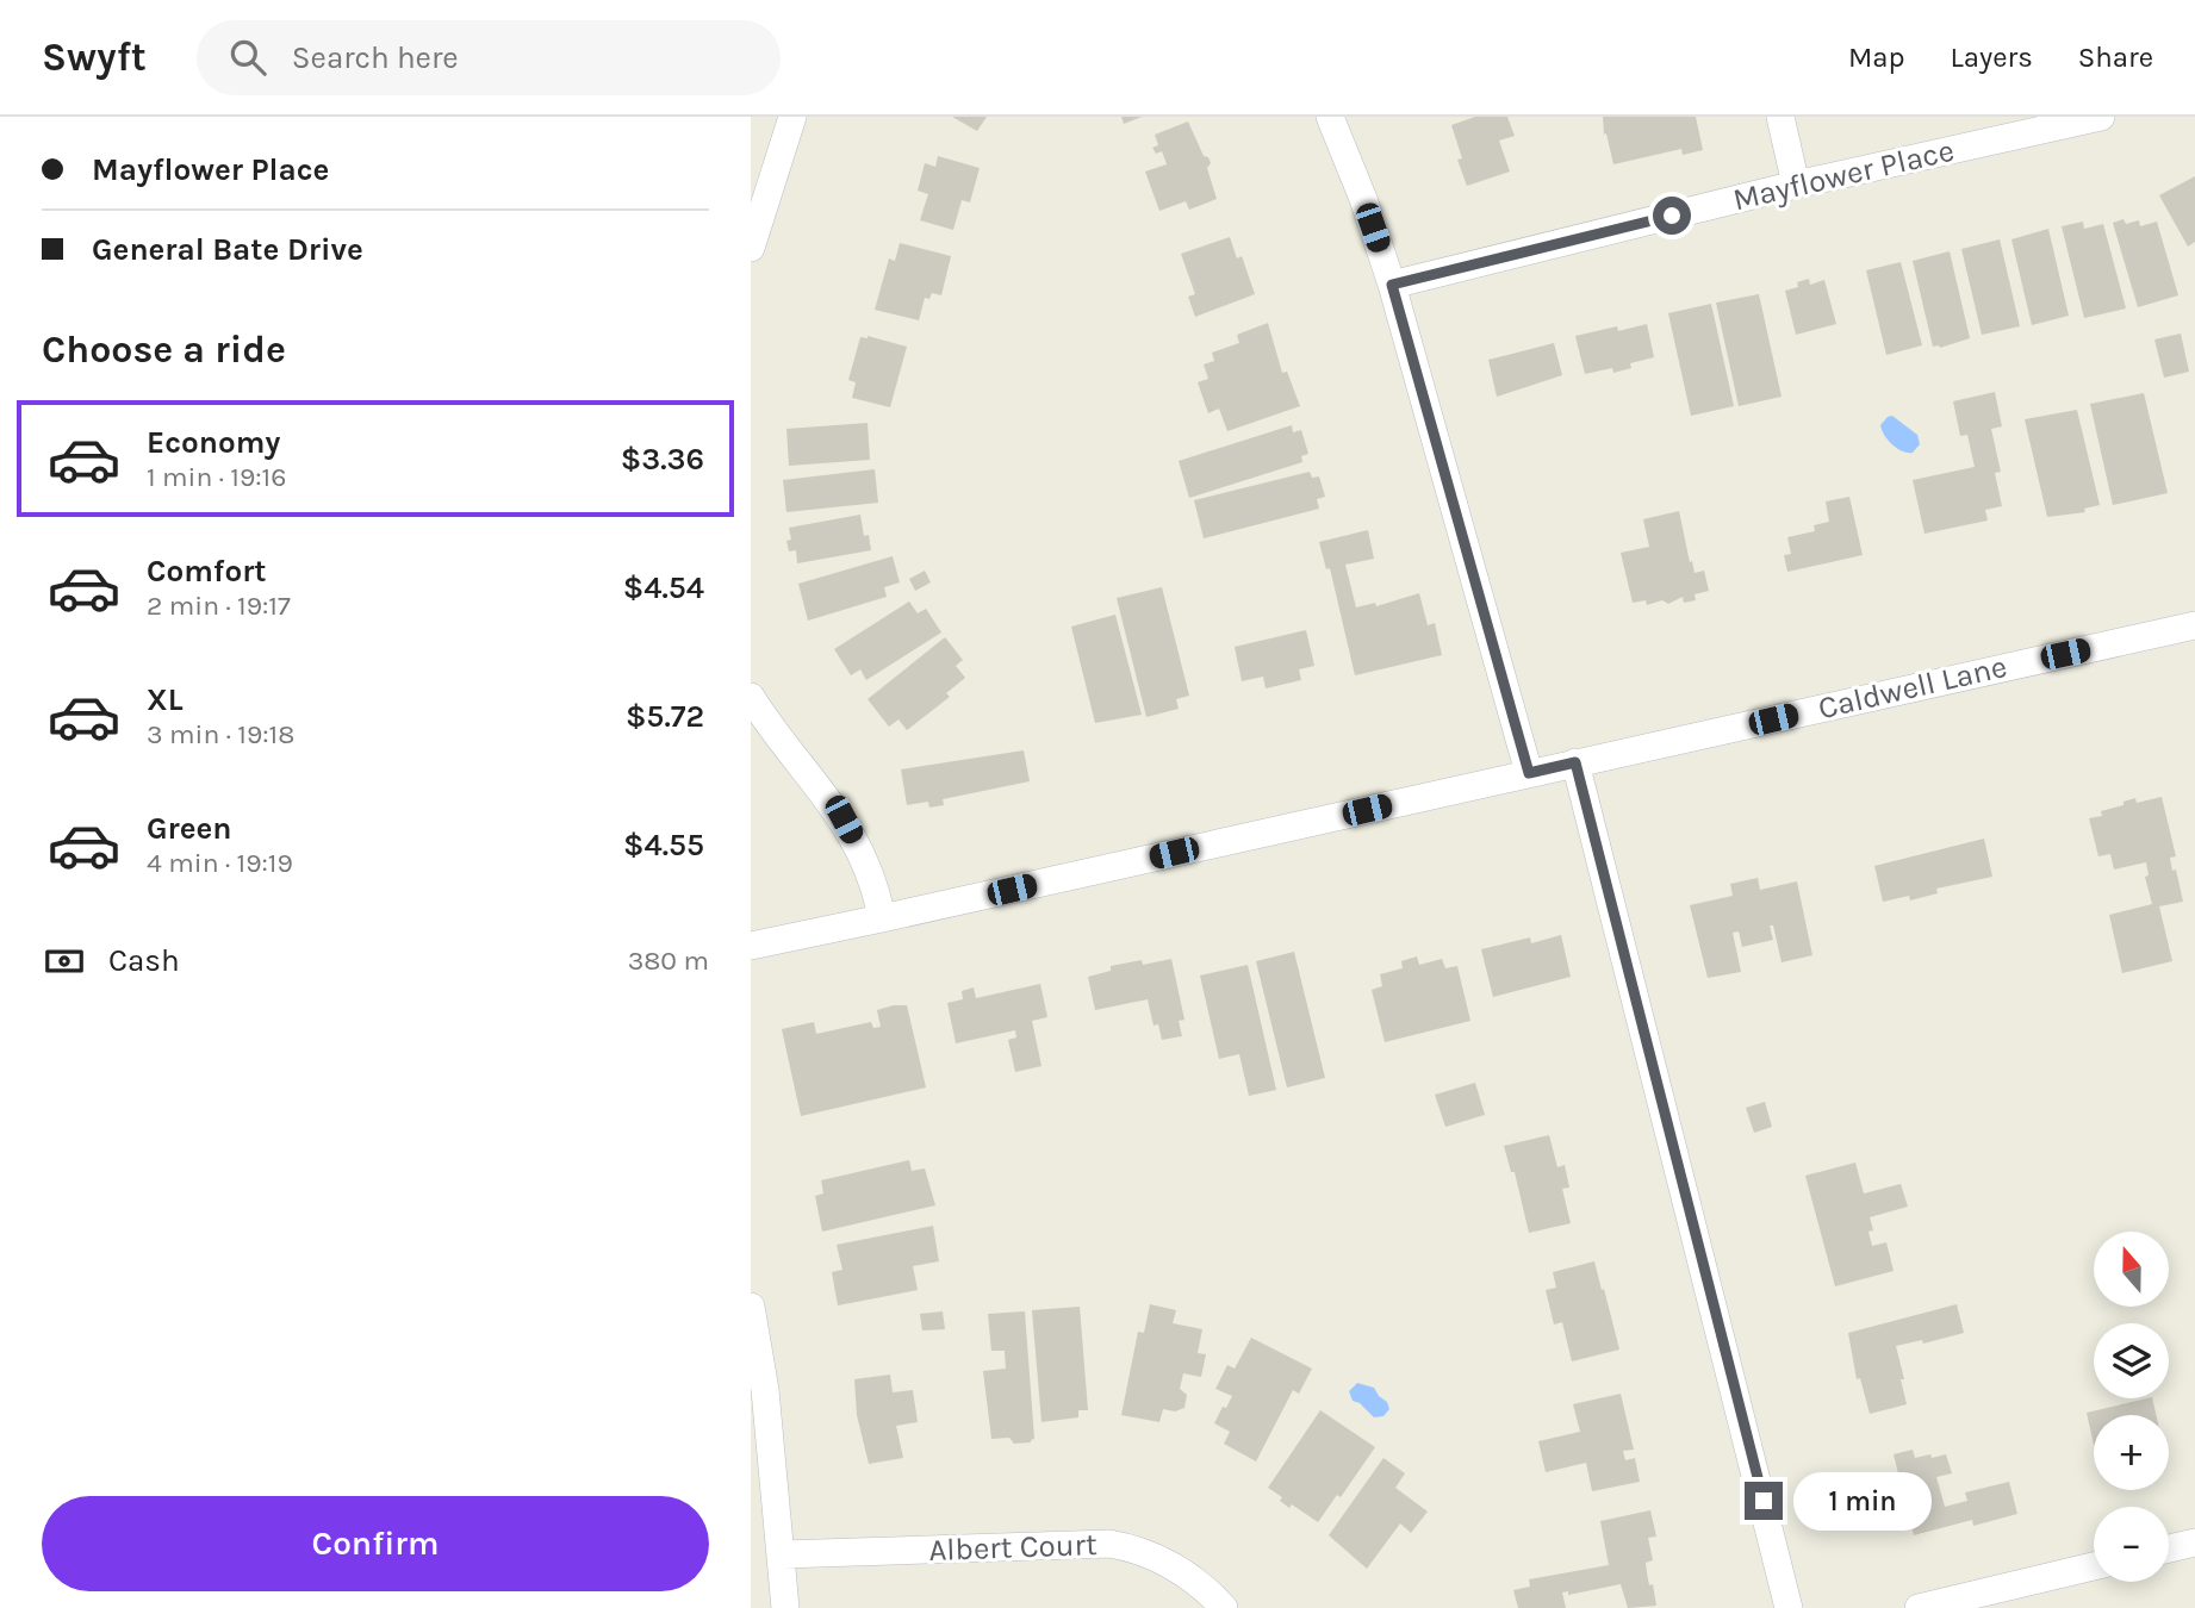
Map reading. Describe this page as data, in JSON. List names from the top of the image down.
{
  "streets": {
    "street": ["Mayflower Place", "Caldwell Lane", "Albert Court"]
  },
  "north": "top",
  "page": {
    "header": "Swyft",
    "search": "Search here",
    "nav": ["Map", "Layers", "Share"],
    "banner": ["Mayflower Place", "General Bate Drive"],
    "heading": "Choose a ride",
    "list": [
      {
        "name": "Economy",
        "note": "1 min · 19:16",
        "value": "$3.36"
      },
      {
        "name": "Comfort",
        "note": "2 min · 19:17",
        "value": "$4.54"
      },
      {
        "name": "XL",
        "note": "3 min · 19:18",
        "value": "$5.72"
      },
      {
        "name": "Green",
        "note": "4 min · 19:19",
        "value": "$4.55"
      }
    ],
    "pay": ["Cash", "380 m"],
    "map_buttons": ["+", "−"],
    "bubble": "1 min",
    "buttons": "Confirm"
  }
}
